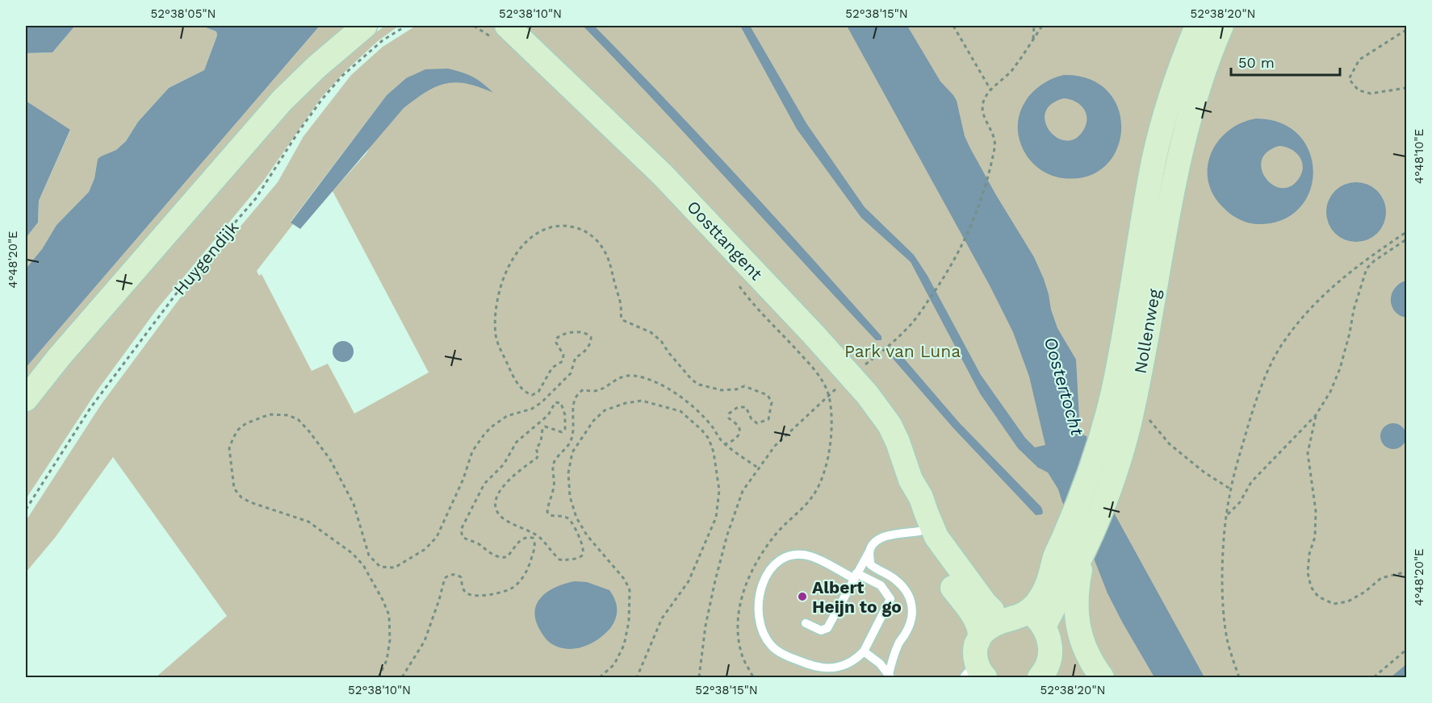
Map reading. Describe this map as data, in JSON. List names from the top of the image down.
{
  "streets": {
    "main road": ["Oosttangent", "Nollenweg"],
    "path": ["Huygendijk"]
  },
  "water": ["Oostertocht"],
  "parks": ["Park van Luna"],
  "places": ["Albert Heijn to go"],
  "scale_bar": "50 m",
  "coordinates": [
    "52°38'05\"N",
    "52°38'10\"N",
    "52°38'15\"N",
    "52°38'20\"N",
    "4°48'10\"E",
    "4°48'20\"E"
  ]
}
